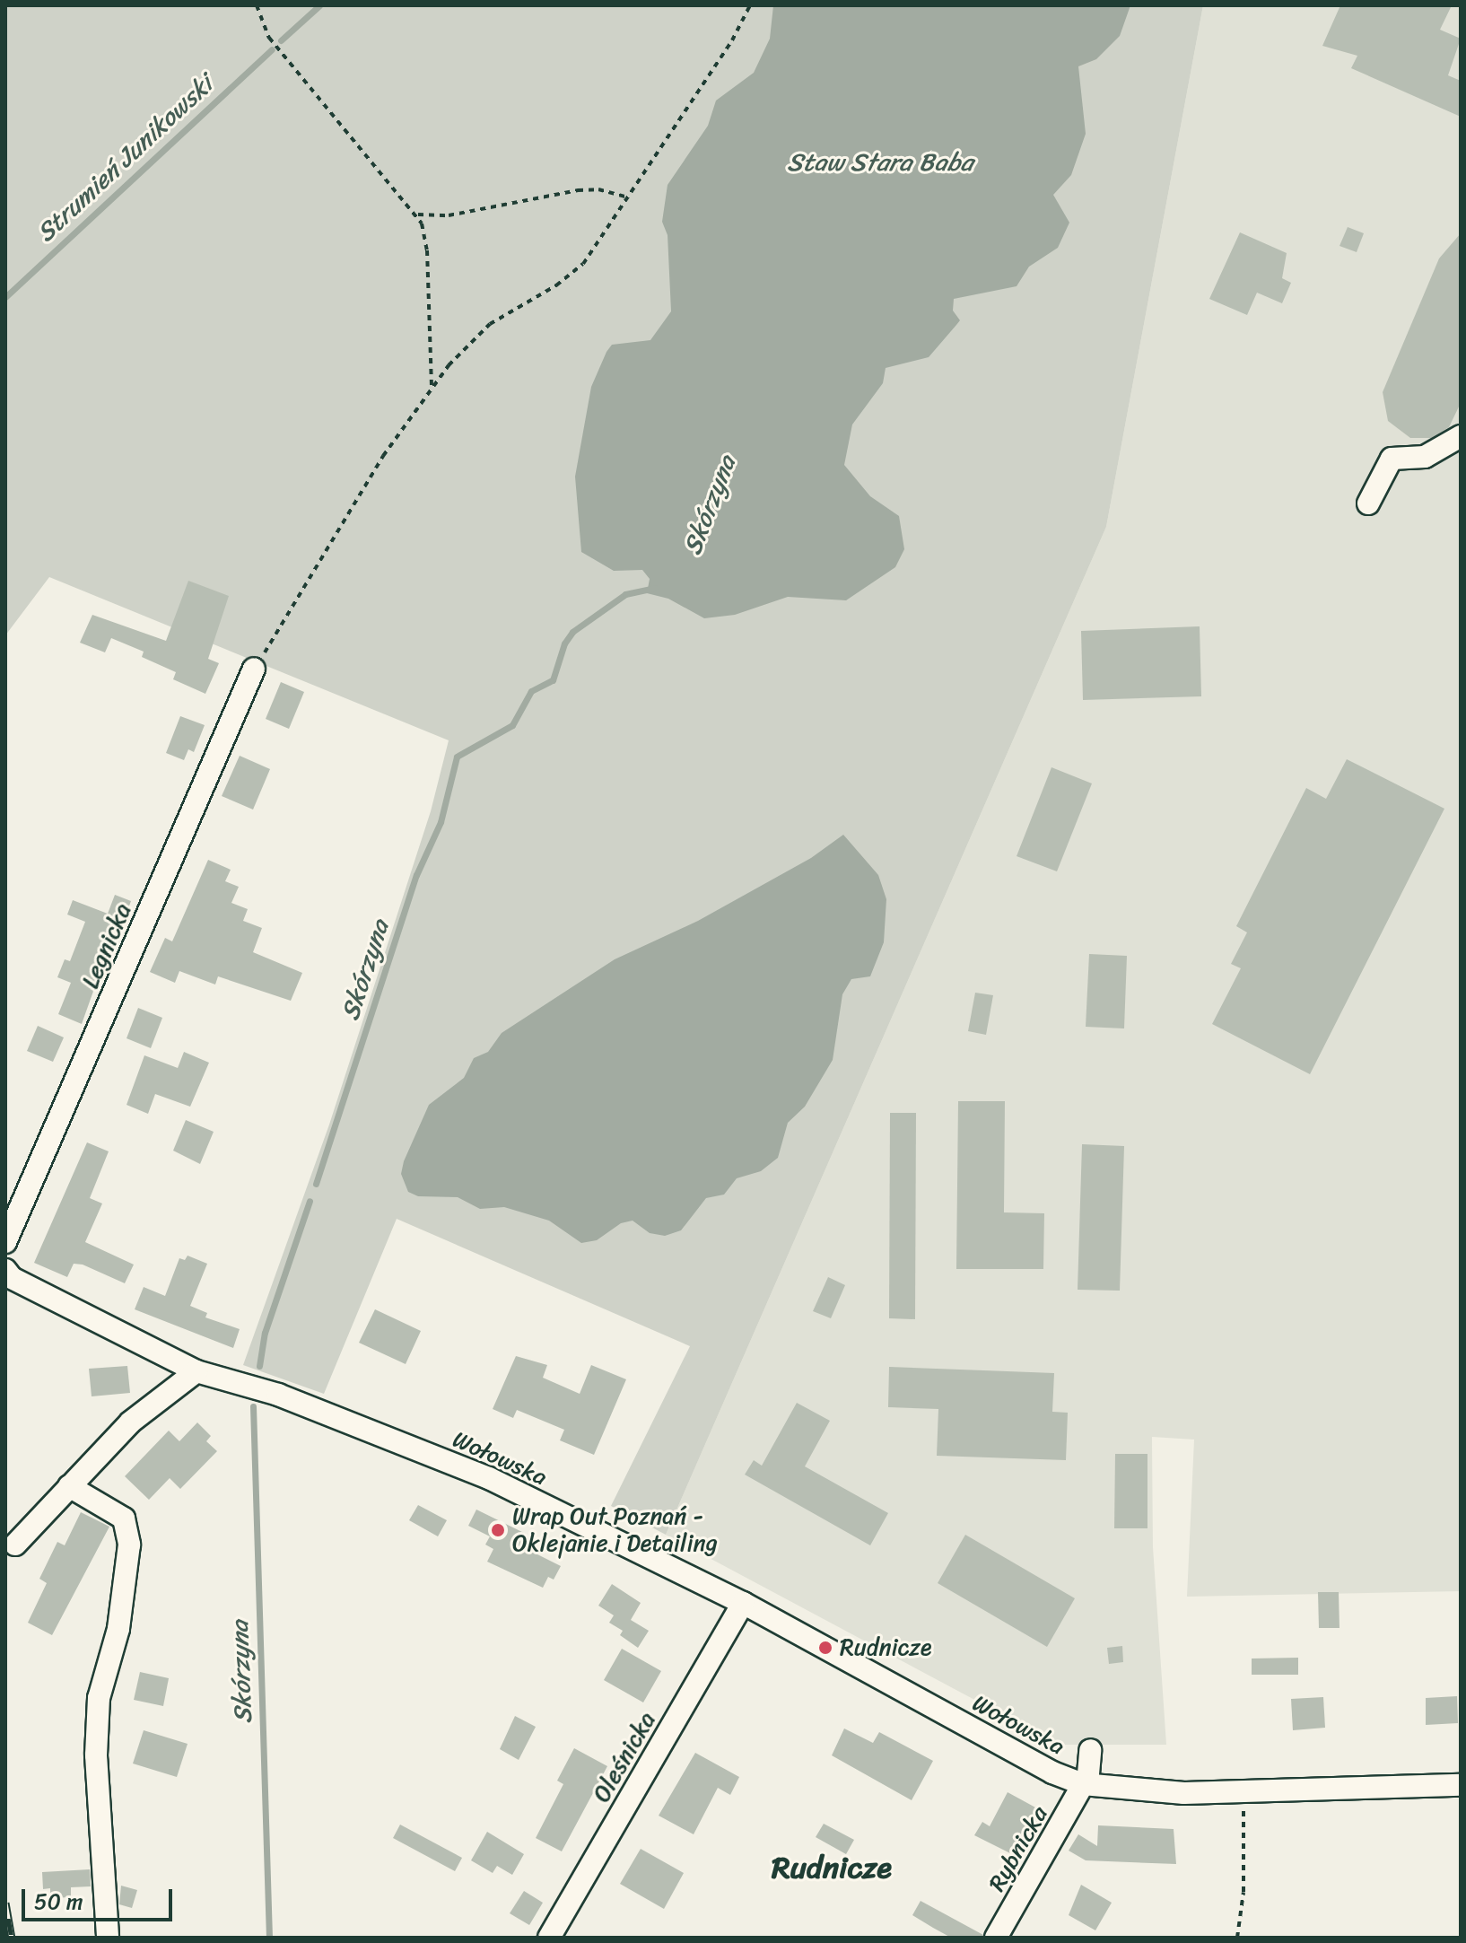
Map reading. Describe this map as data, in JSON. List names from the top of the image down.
{
  "streets": {
    "street": [
      "Legnicka",
      "Wołowska",
      "Oleśnicka",
      "Rybnicka"
    ]
  },
  "crossings": [
    ["Wołowska", "Oleśnicka"],
    ["Wołowska", "Rybnicka"]
  ],
  "districts": ["Rudnicze"],
  "water": ["Strumień Junikowski", "Staw Stara Baba", "Skórzyna"],
  "places": ["Wrap Out Poznań - Oklejanie i Detailing", "Rudnicze"],
  "scale_bar": "50 m"
}
